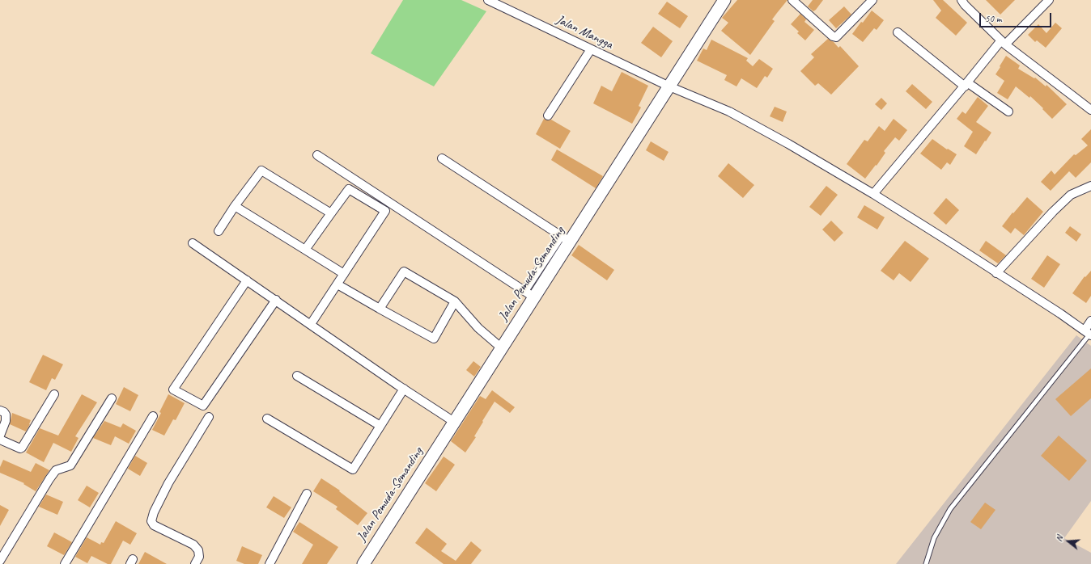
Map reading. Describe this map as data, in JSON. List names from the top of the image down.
{
  "streets": {
    "main road": ["Jalan Pemuda-Semanding"],
    "street": ["Jalan Mangga"]
  },
  "crossings": [
    ["Jalan Mangga", "Jalan Pemuda-Semanding"]
  ],
  "scale_bar": "50 m",
  "north": "left"
}
